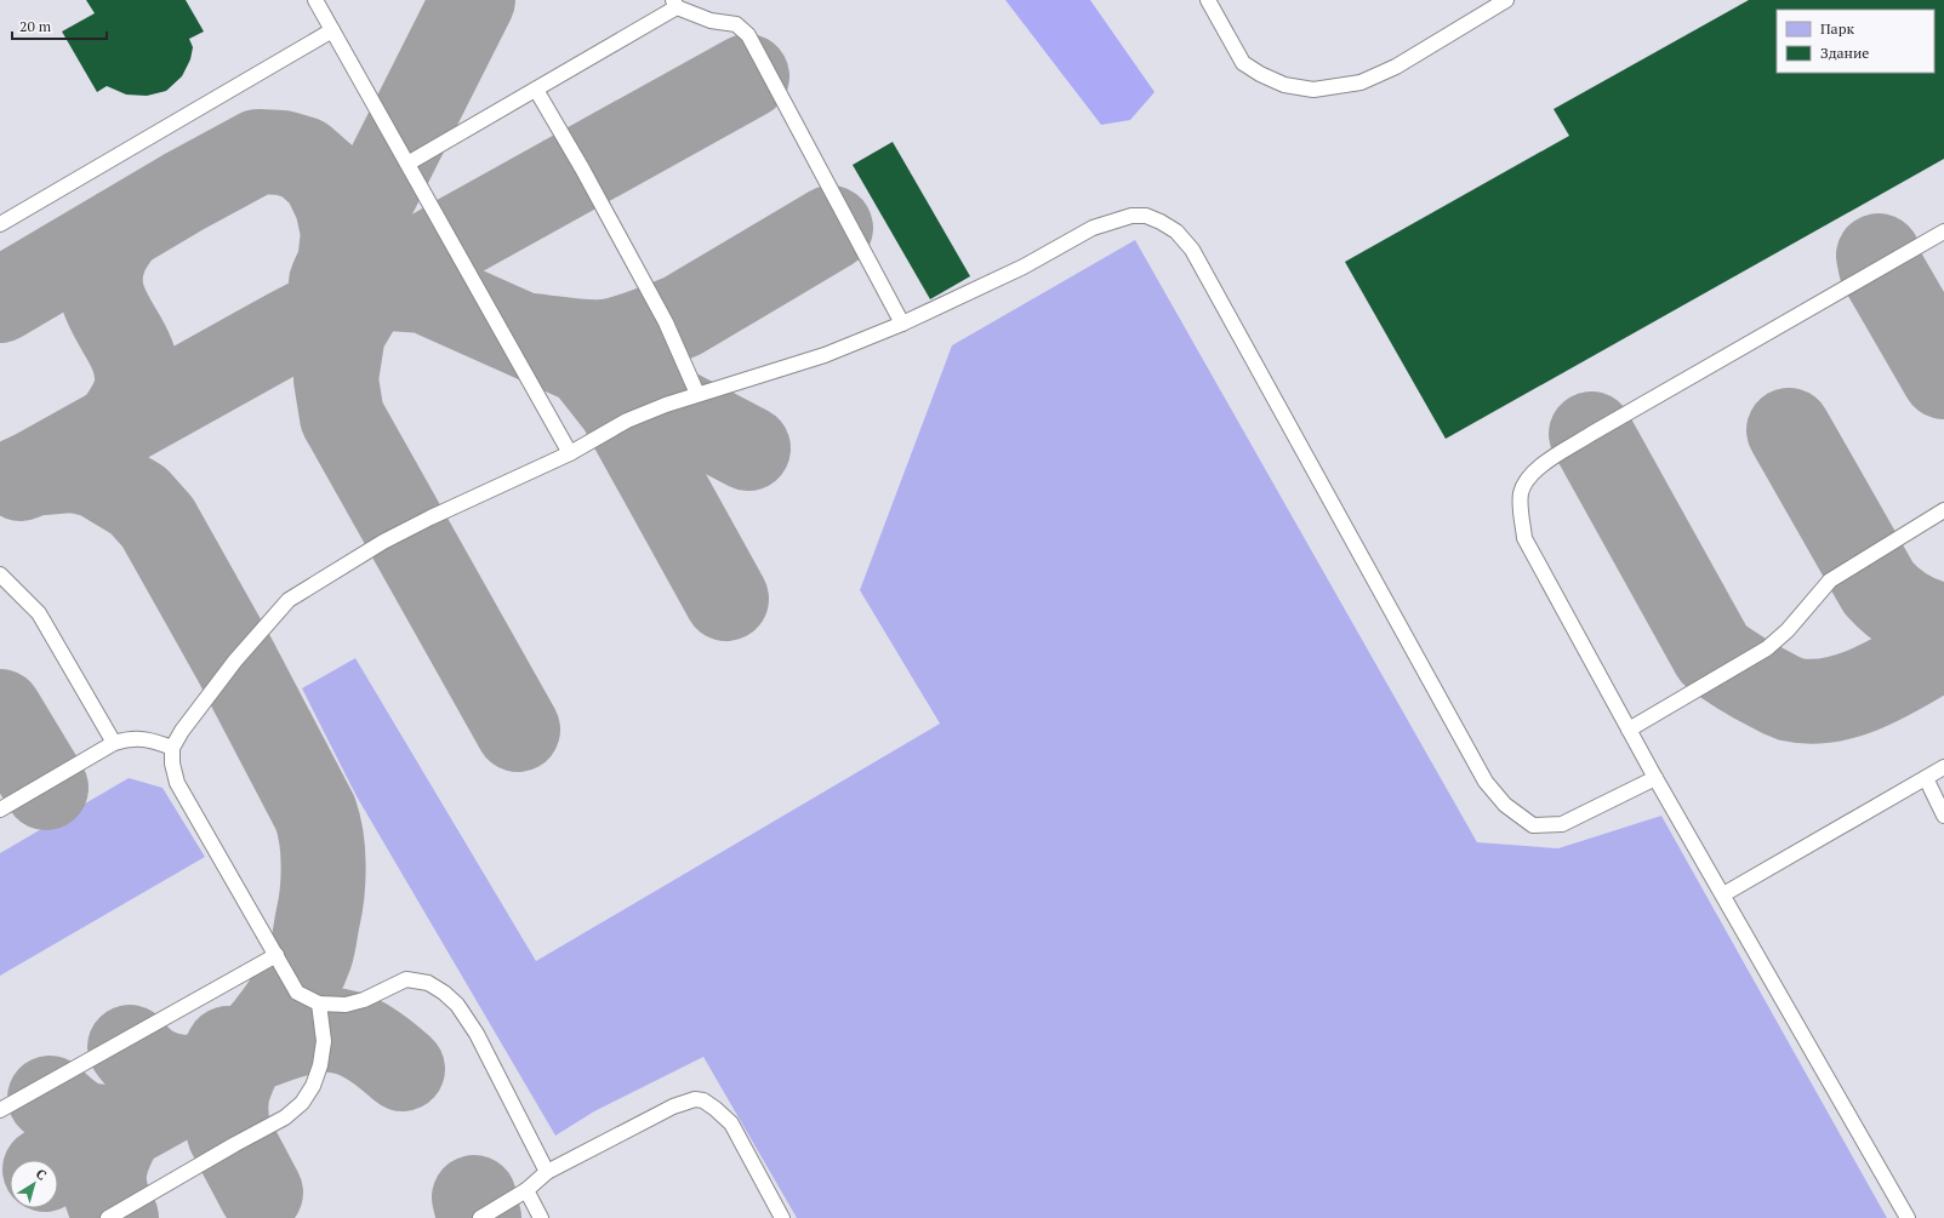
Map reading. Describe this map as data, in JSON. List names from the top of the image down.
{
  "legend": ["Парк", "Здание"],
  "scale_bar": "20 m",
  "north": "top right"
}
